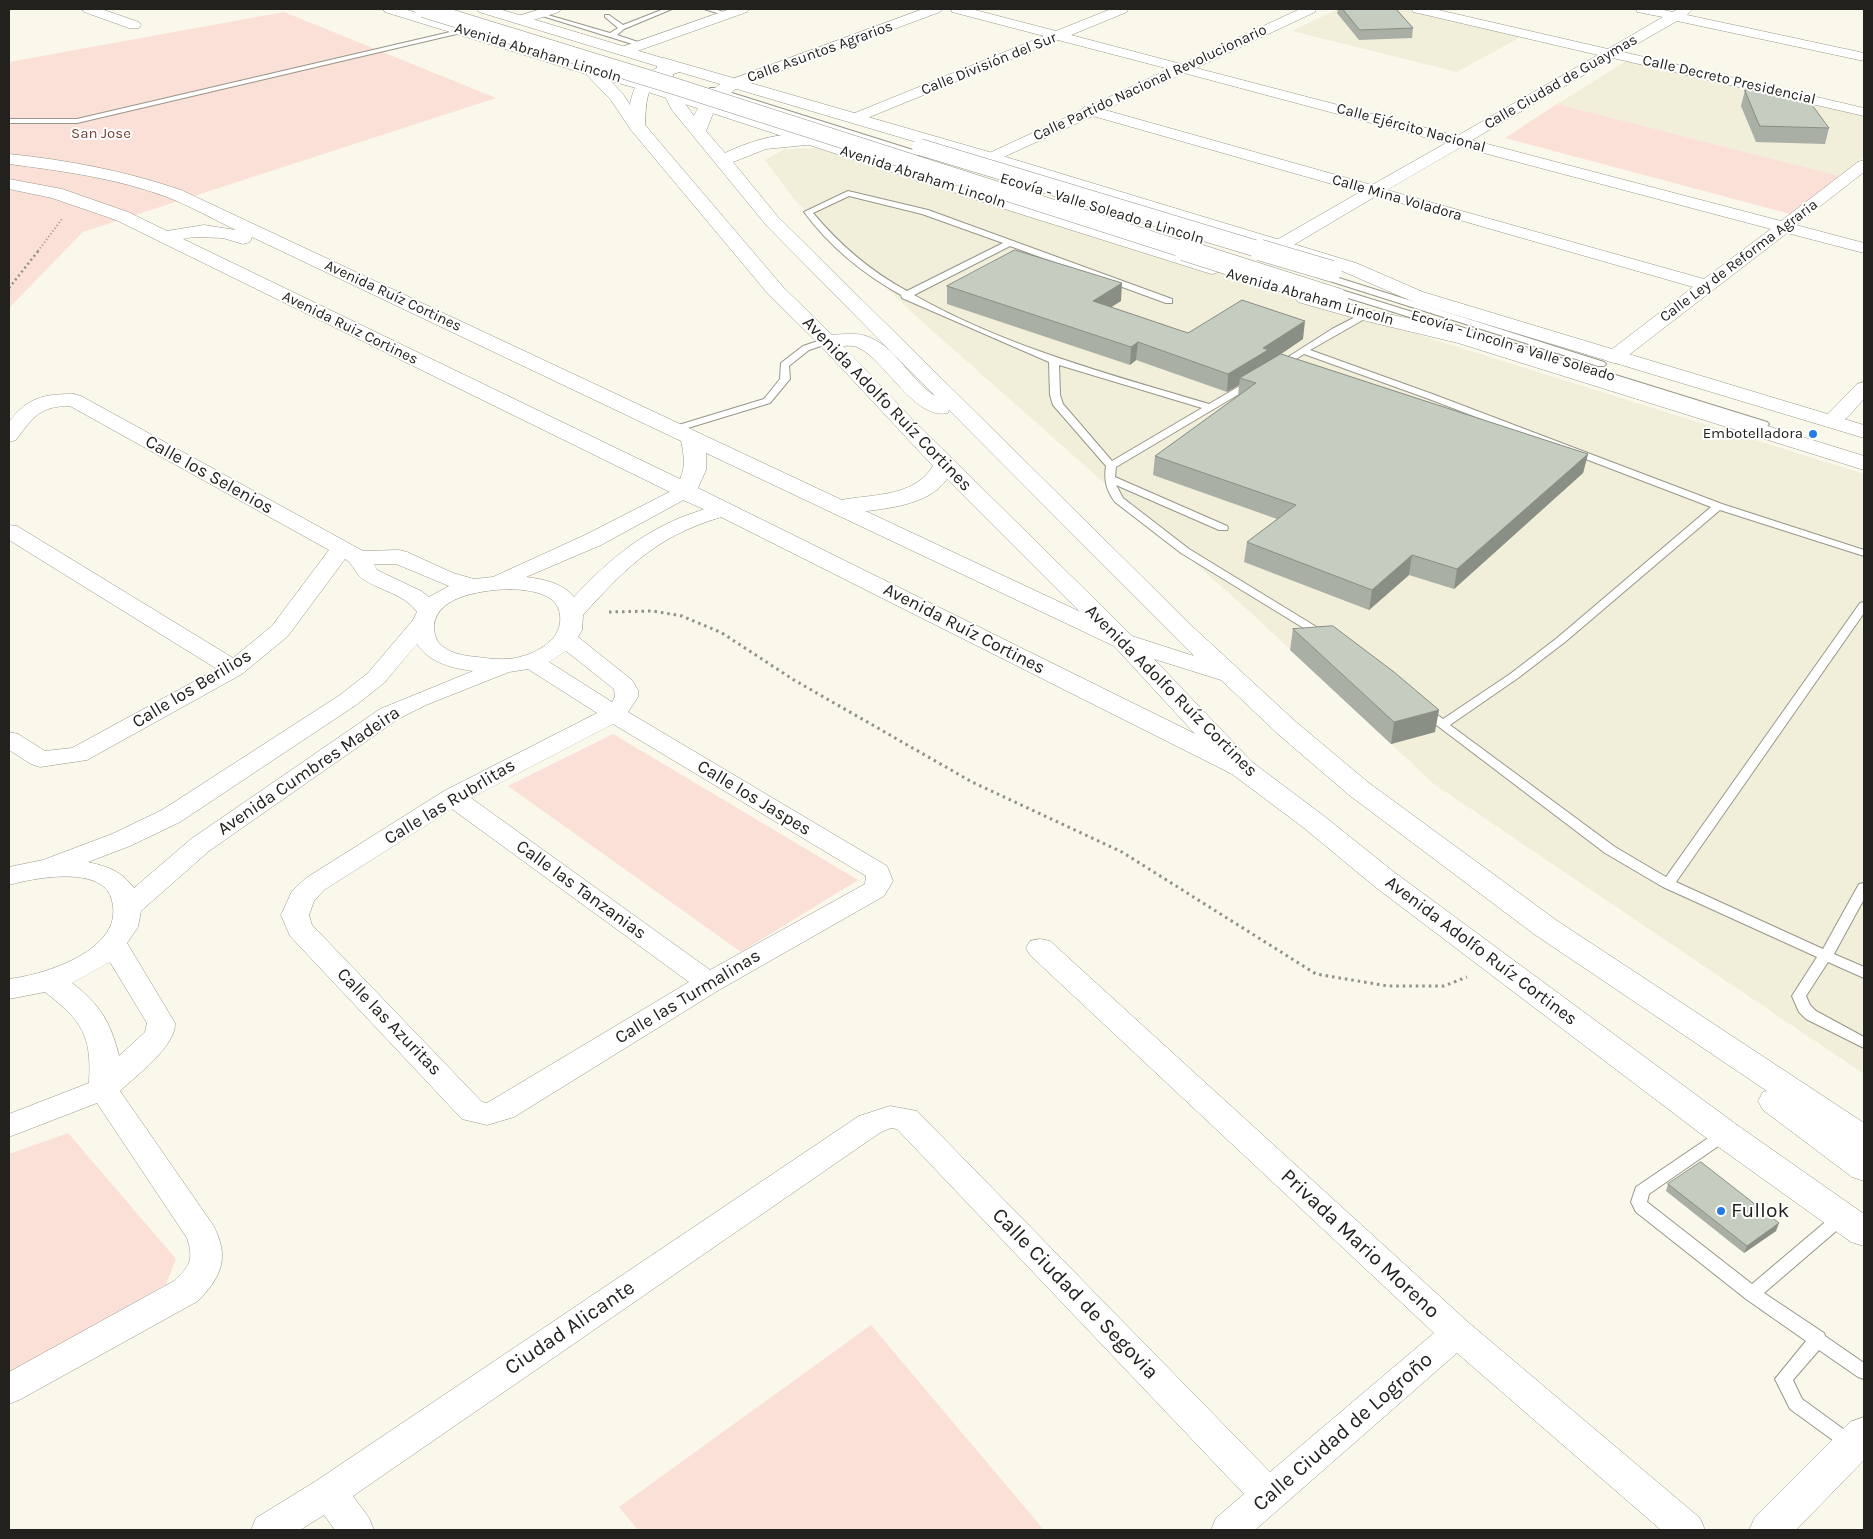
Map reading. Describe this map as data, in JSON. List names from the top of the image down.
{
  "streets": {
    "main road": [
      "Avenida Abraham Lincoln",
      "Avenida Ruíz Cortines",
      "Avenida Ruiz Cortines",
      "Avenida Adolfo Ruíz Cortines"
    ],
    "street": [
      "Calle Asuntos Agrarios",
      "Calle División del Sur",
      "Calle Decreto Presidencial",
      "Calle Ciudad de Guaymas",
      "Calle Partido Nacional Revolucionario",
      "Calle Ejército Nacional",
      "Calle Mina Voladora",
      "Calle Ley de Reforma Agraria",
      "Calle los Selenios",
      "Calle los Berilios",
      "Avenida Cumbres Madeira",
      "Calle los Jaspes",
      "Calle las Rubrlitas",
      "Calle las Tanzanias",
      "Calle las Turmalinas",
      "Calle las Azuritas",
      "Privada Mario Moreno",
      "Calle Ciudad de Segovia",
      "Ciudad Alicante",
      "Calle Ciudad de Logroño"
    ],
    "lane": ["Ecovía - Lincoln a Valle Soleado"]
  },
  "crossings": [
    ["Calle Asuntos Agrarios", "Avenida Abraham Lincoln"],
    ["Avenida Abraham Lincoln", "Calle División del Sur"],
    ["Avenida Abraham Lincoln", "Calle Ciudad de Guaymas"],
    ["Avenida Abraham Lincoln", "Calle Partido Nacional Revolucionario"],
    ["Avenida Abraham Lincoln", "Ecovía - Lincoln a Valle Soleado"],
    ["Avenida Abraham Lincoln", "Avenida Adolfo Ruíz Cortines"],
    ["Calle División del Sur", "Calle Ejército Nacional"],
    ["Calle Decreto Presidencial", "Calle Ciudad de Guaymas"],
    ["Calle Ciudad de Guaymas", "Calle Ejército Nacional"],
    ["Calle Ciudad de Guaymas", "Calle Mina Voladora"],
    ["Calle Partido Nacional Revolucionario", "Calle Ejército Nacional"],
    ["Calle Partido Nacional Revolucionario", "Calle Mina Voladora"],
    ["Calle Ejército Nacional", "Calle Ley de Reforma Agraria"],
    ["Calle Mina Voladora", "Calle Ley de Reforma Agraria"],
    ["Avenida Ruíz Cortines", "Avenida Ruiz Cortines"],
    ["Avenida Ruíz Cortines", "Avenida Adolfo Ruíz Cortines"],
    ["Calle los Selenios", "Calle los Berilios"],
    ["Calle los Selenios", "Avenida Cumbres Madeira"],
    ["Calle los Selenios", "Calle los Jaspes"],
    ["Avenida Cumbres Madeira", "Calle los Jaspes"],
    ["Calle los Jaspes", "Calle las Rubrlitas"],
    ["Calle los Jaspes", "Calle las Turmalinas"],
    ["Calle las Rubrlitas", "Calle las Tanzanias"],
    ["Calle las Rubrlitas", "Calle las Azuritas"],
    ["Calle las Tanzanias", "Calle las Turmalinas"],
    ["Calle las Turmalinas", "Calle las Azuritas"],
    ["Privada Mario Moreno", "Calle Ciudad de Logroño"],
    ["Calle Ciudad de Segovia", "Ciudad Alicante"],
    ["Calle Ciudad de Segovia", "Calle Ciudad de Logroño"]
  ],
  "parks": ["San Jose"],
  "places": ["Embotelladora", "Fullok"]
}
